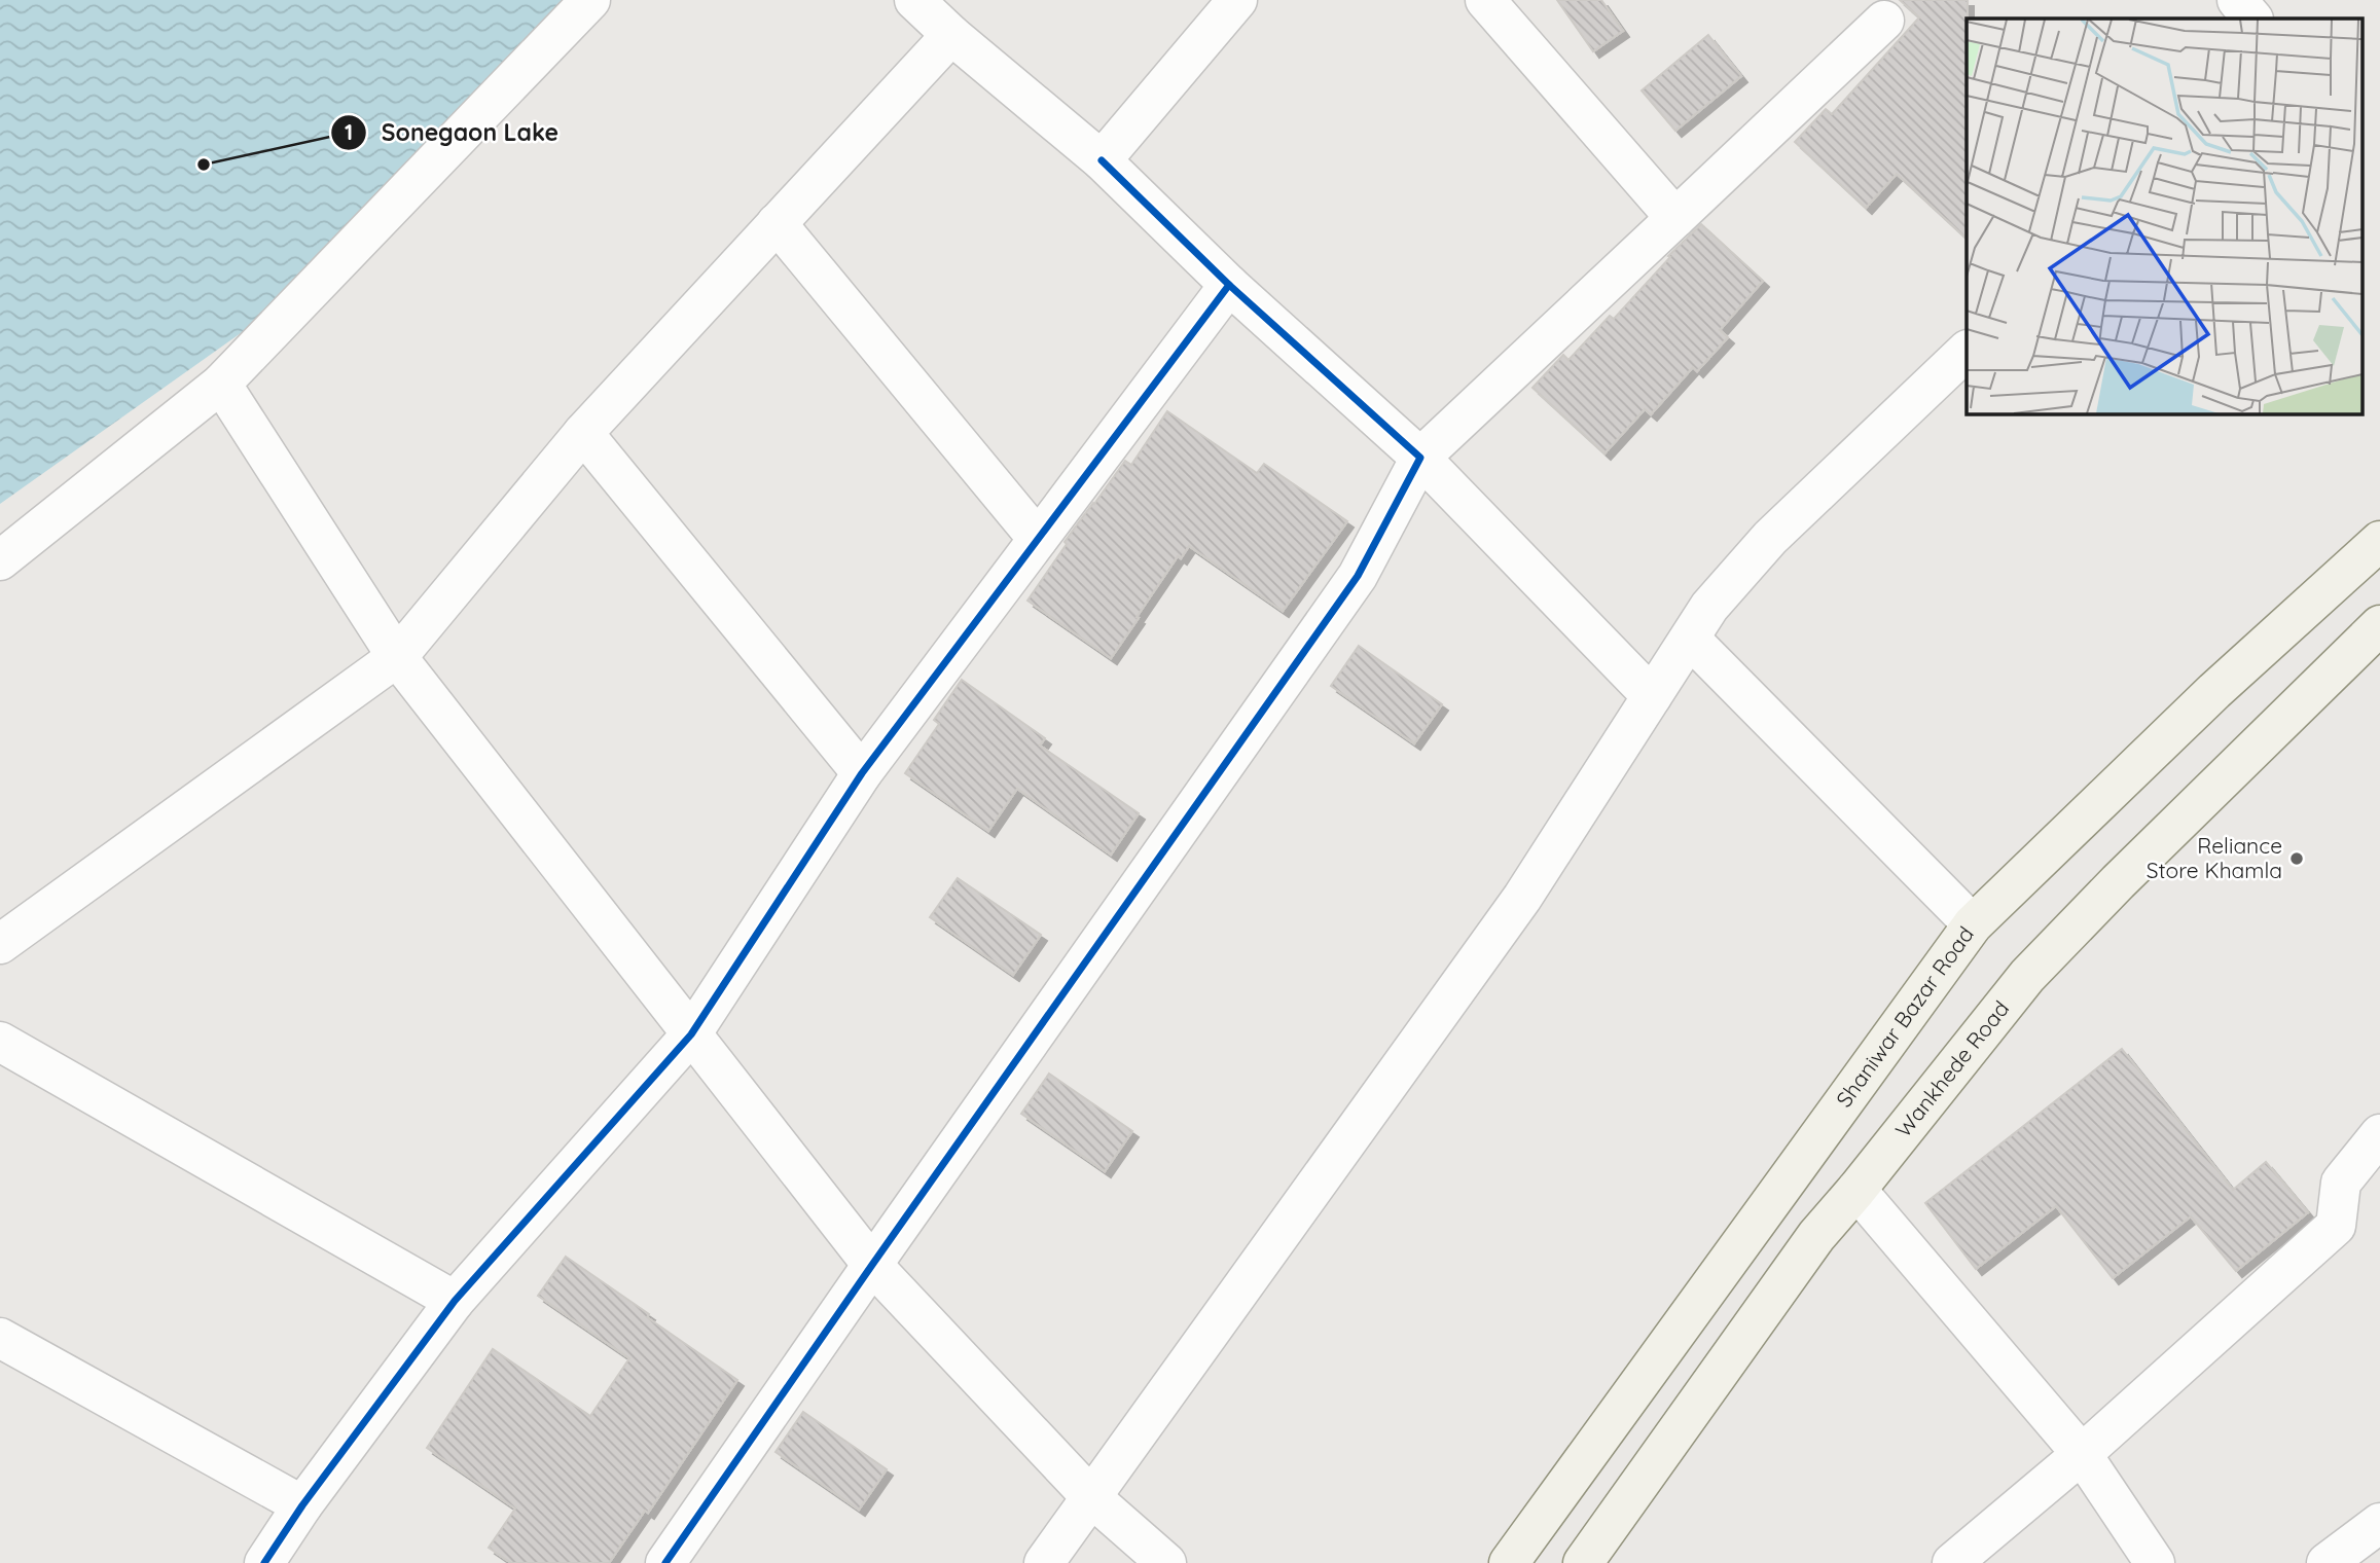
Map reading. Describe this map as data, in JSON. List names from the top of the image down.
{
  "streets": {
    "main road": ["Shaniwar Bazar Road", "Wankhede Road"]
  },
  "places": ["Sonegaon Lake", "Reliance Store Khamla"]
}
